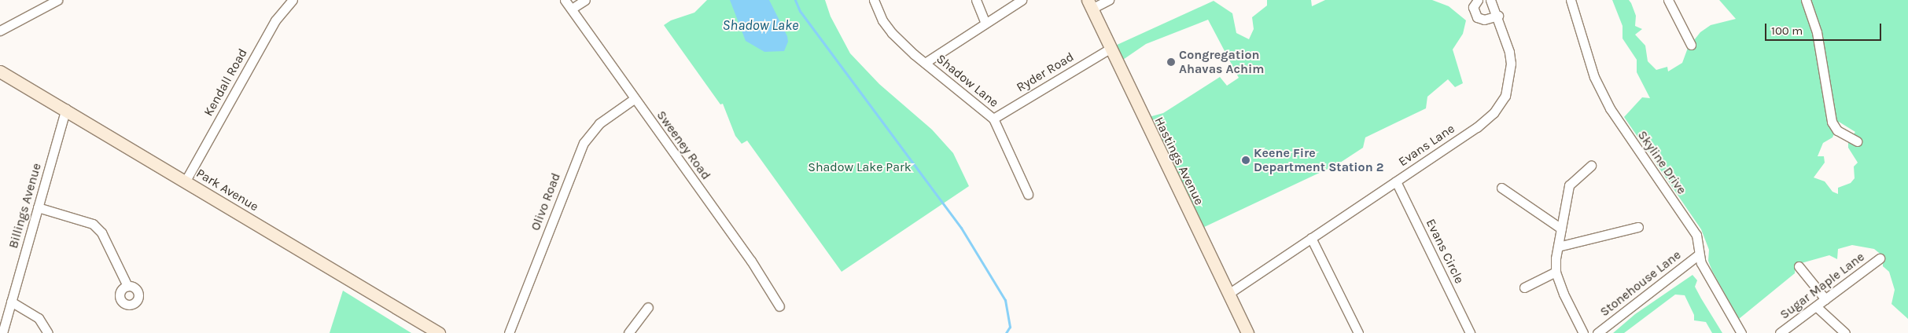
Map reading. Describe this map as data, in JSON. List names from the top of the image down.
{
  "streets": {
    "street": [
      "Ryder Road",
      "Shadow Lane",
      "Kendall Road",
      "Sweeney Road",
      "Evans Lane",
      "Hastings Avenue",
      "Skyline Drive",
      "Park Avenue",
      "Olivo Road",
      "Billings Avenue",
      "Evans Circle",
      "Stonehouse Lane",
      "Sugar Maple Lane"
    ]
  },
  "crossings": [
    ["Ryder Road", "Shadow Lane"],
    ["Ryder Road", "Hastings Avenue"],
    ["Kendall Road", "Park Avenue"],
    ["Sweeney Road", "Olivo Road"],
    ["Evans Lane", "Hastings Avenue"],
    ["Evans Lane", "Evans Circle"],
    ["Skyline Drive", "Stonehouse Lane"],
    ["Park Avenue", "Billings Avenue"]
  ],
  "water": ["Shadow Lake"],
  "parks": ["Shadow Lake Park"],
  "places": ["Congregation Ahavas Achim", "Keene Fire Department Station 2"],
  "scale_bar": "100 m"
}
